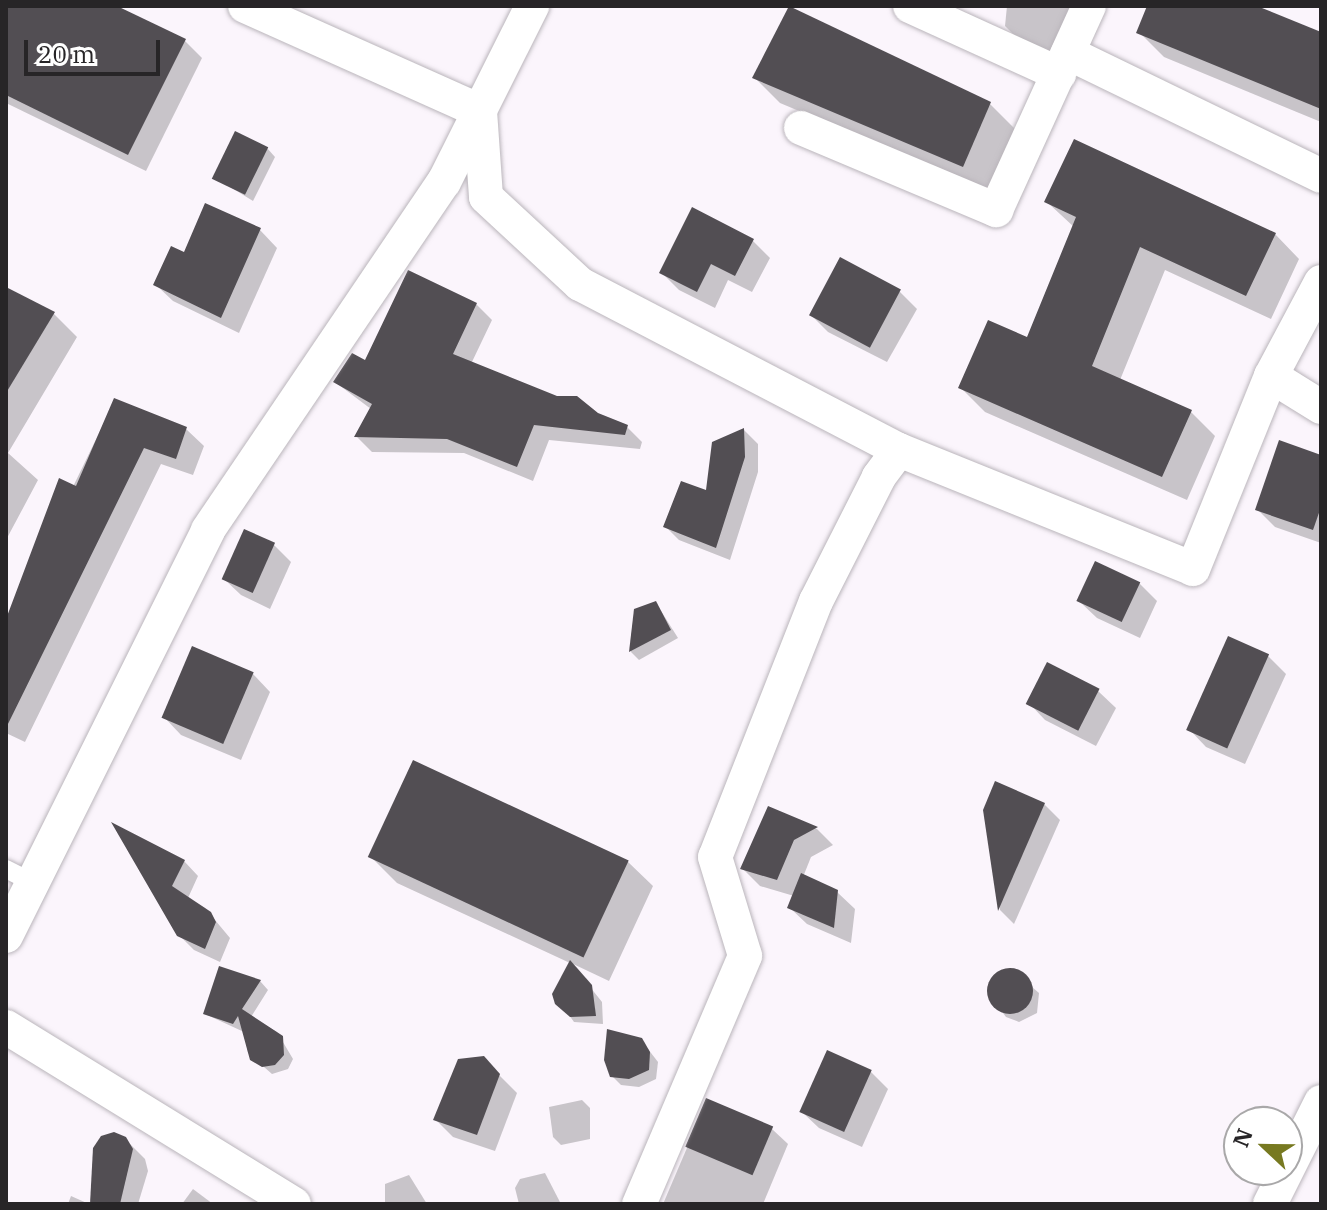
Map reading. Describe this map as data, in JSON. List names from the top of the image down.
{
  "scale_bar": "20 m",
  "north": "left"
}
